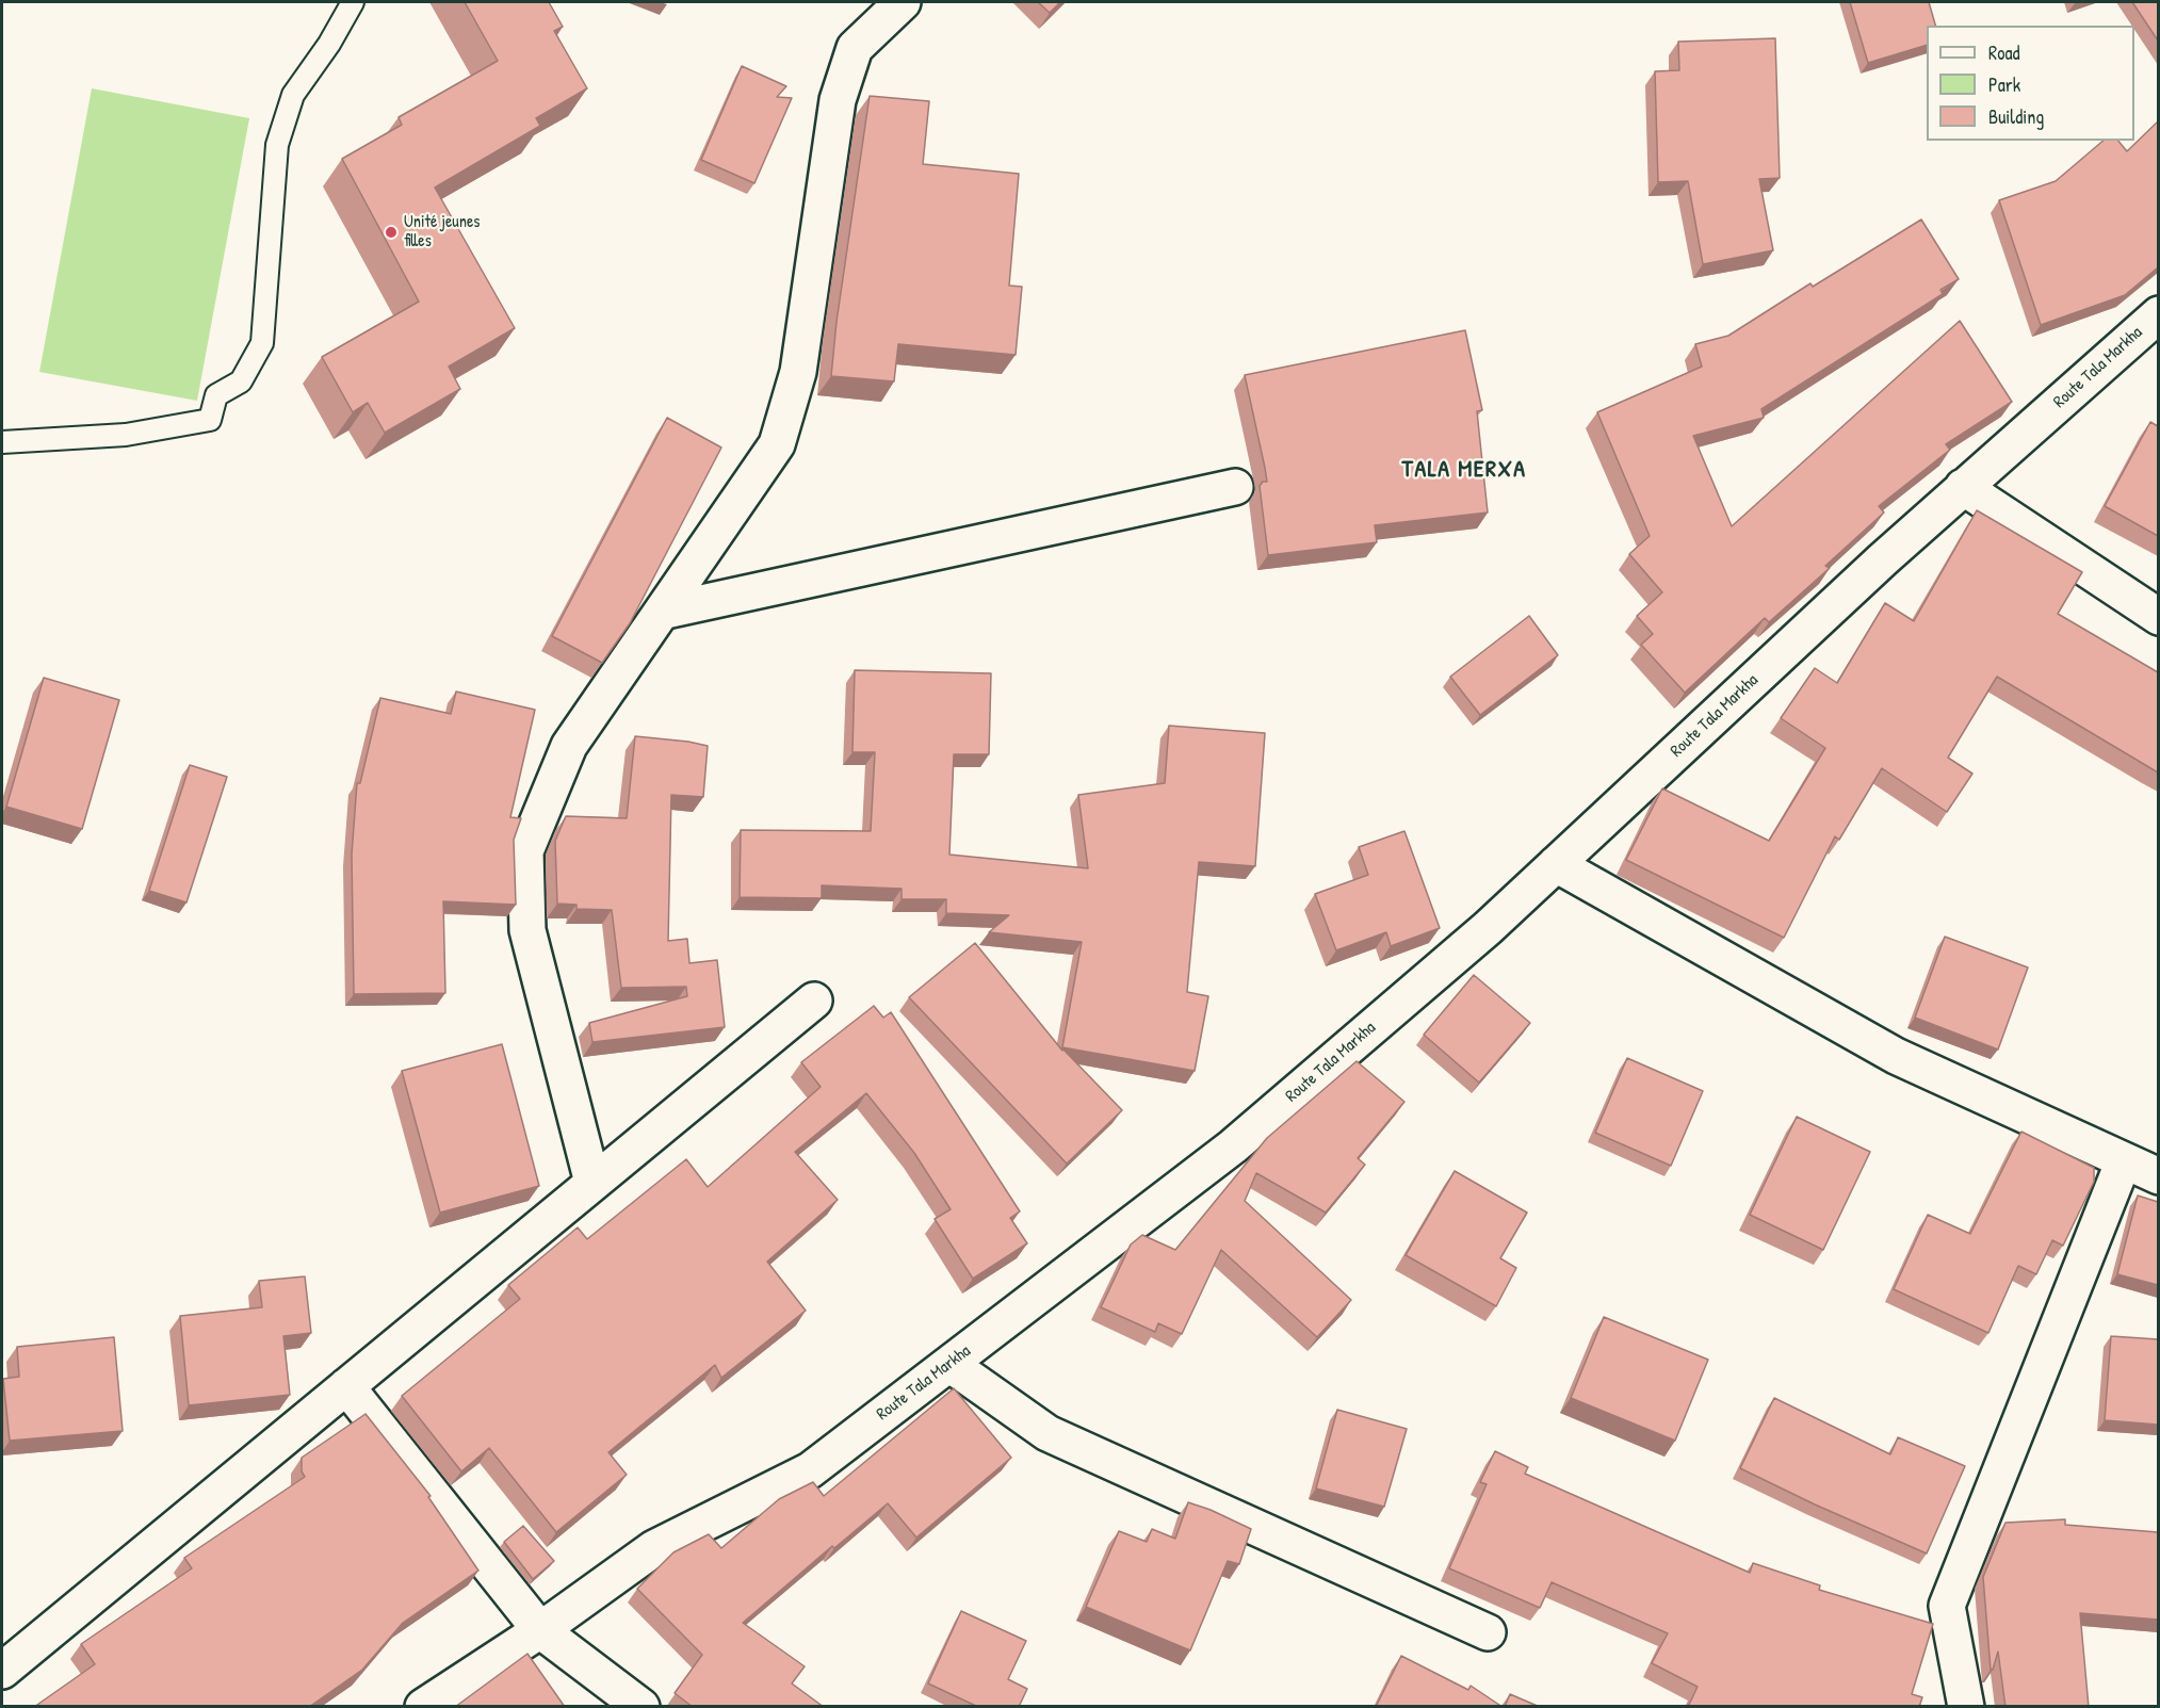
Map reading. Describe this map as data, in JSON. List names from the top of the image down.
{
  "streets": {
    "street": ["Route Tala Markha"]
  },
  "districts": ["TALA MERXA"],
  "places": ["Unité jeunes filles"],
  "legend": ["Road", "Park", "Building"]
}
